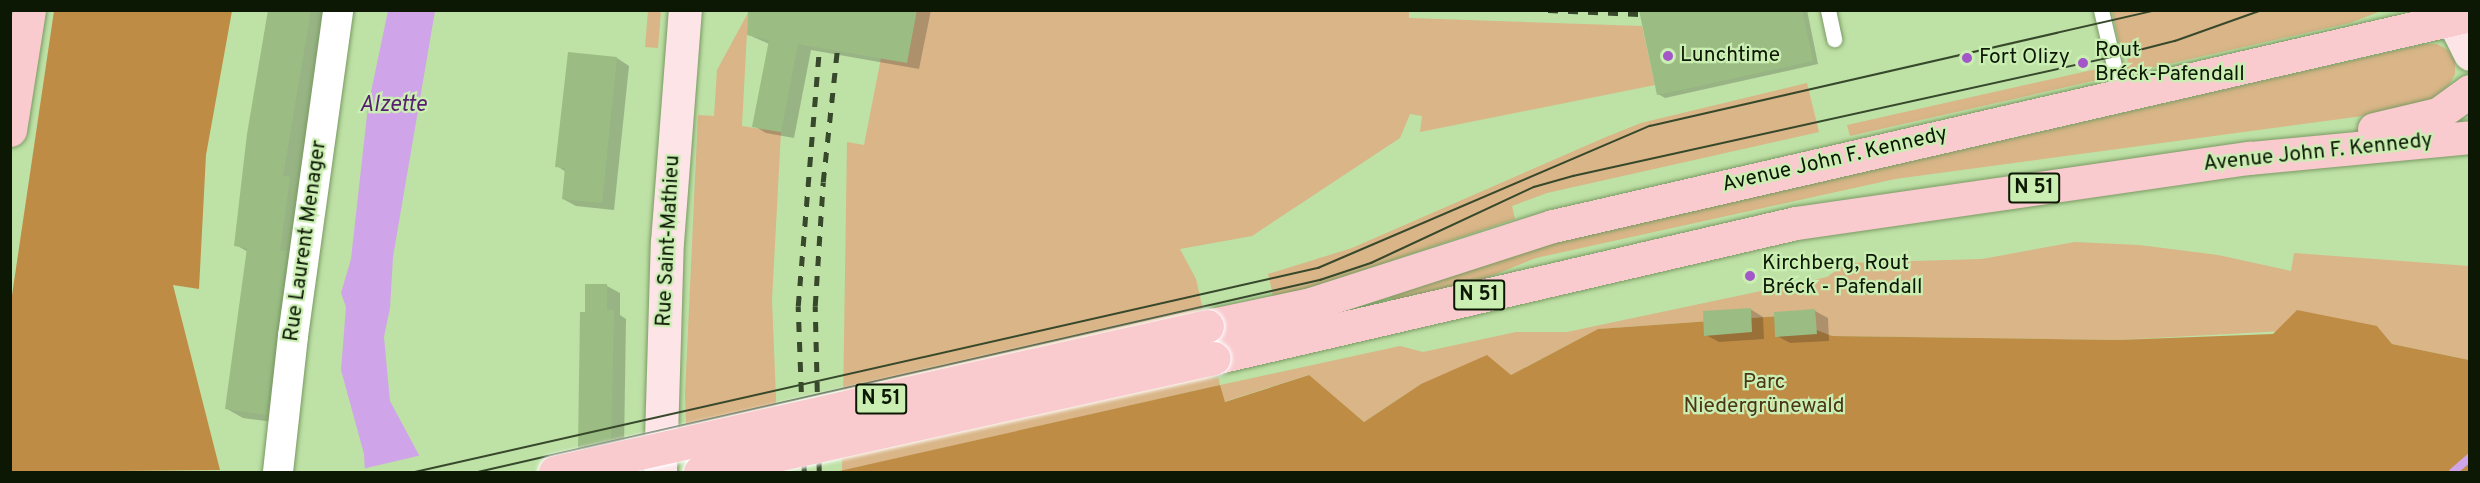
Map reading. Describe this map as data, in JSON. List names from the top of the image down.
{
  "streets": {
    "main road": ["Avenue John F. Kennedy", "N 51", "Rue Saint-Mathieu"],
    "street": ["Rue Laurent Menager"]
  },
  "crossings": [
    ["Avenue John F. Kennedy", "N 51"]
  ],
  "water": ["Alzette"],
  "parks": ["Parc Niedergrünewald"],
  "places": [
    "Lunchtime",
    "Fort Olizy",
    "Rout Bréck-Pafendall",
    "Kirchberg, Rout Bréck - Pafendall"
  ]
}
